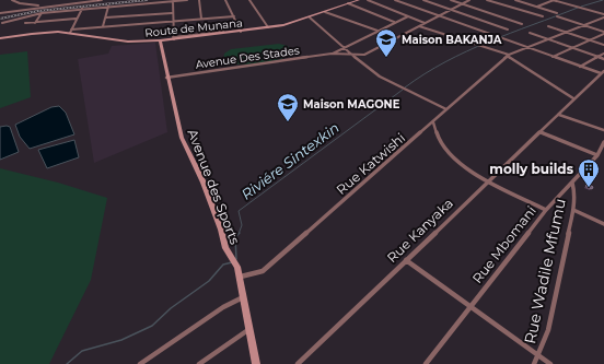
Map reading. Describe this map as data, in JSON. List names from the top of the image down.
{
  "streets": {
    "main road": ["Route de Munana", "Avenue des Sports"],
    "street": [
      "Avenue Des Stades",
      "Rue Katwishi",
      "Rue Kanyaka",
      "Rue Mbomani",
      "Rue Wadile Mfumu"
    ]
  },
  "crossings": [
    ["Route de Munana", "Avenue des Sports"],
    ["Avenue Des Stades", "Avenue des Sports"],
    ["Rue Katwishi", "Avenue des Sports"],
    ["Rue Mbomani", "Rue Wadile Mfumu"]
  ],
  "water": ["Riviére Sintexkin"],
  "places": {
    "school or university": ["Maison BAKANJA", "Maison MAGONE"],
    "building": ["molly builds"]
  }
}
